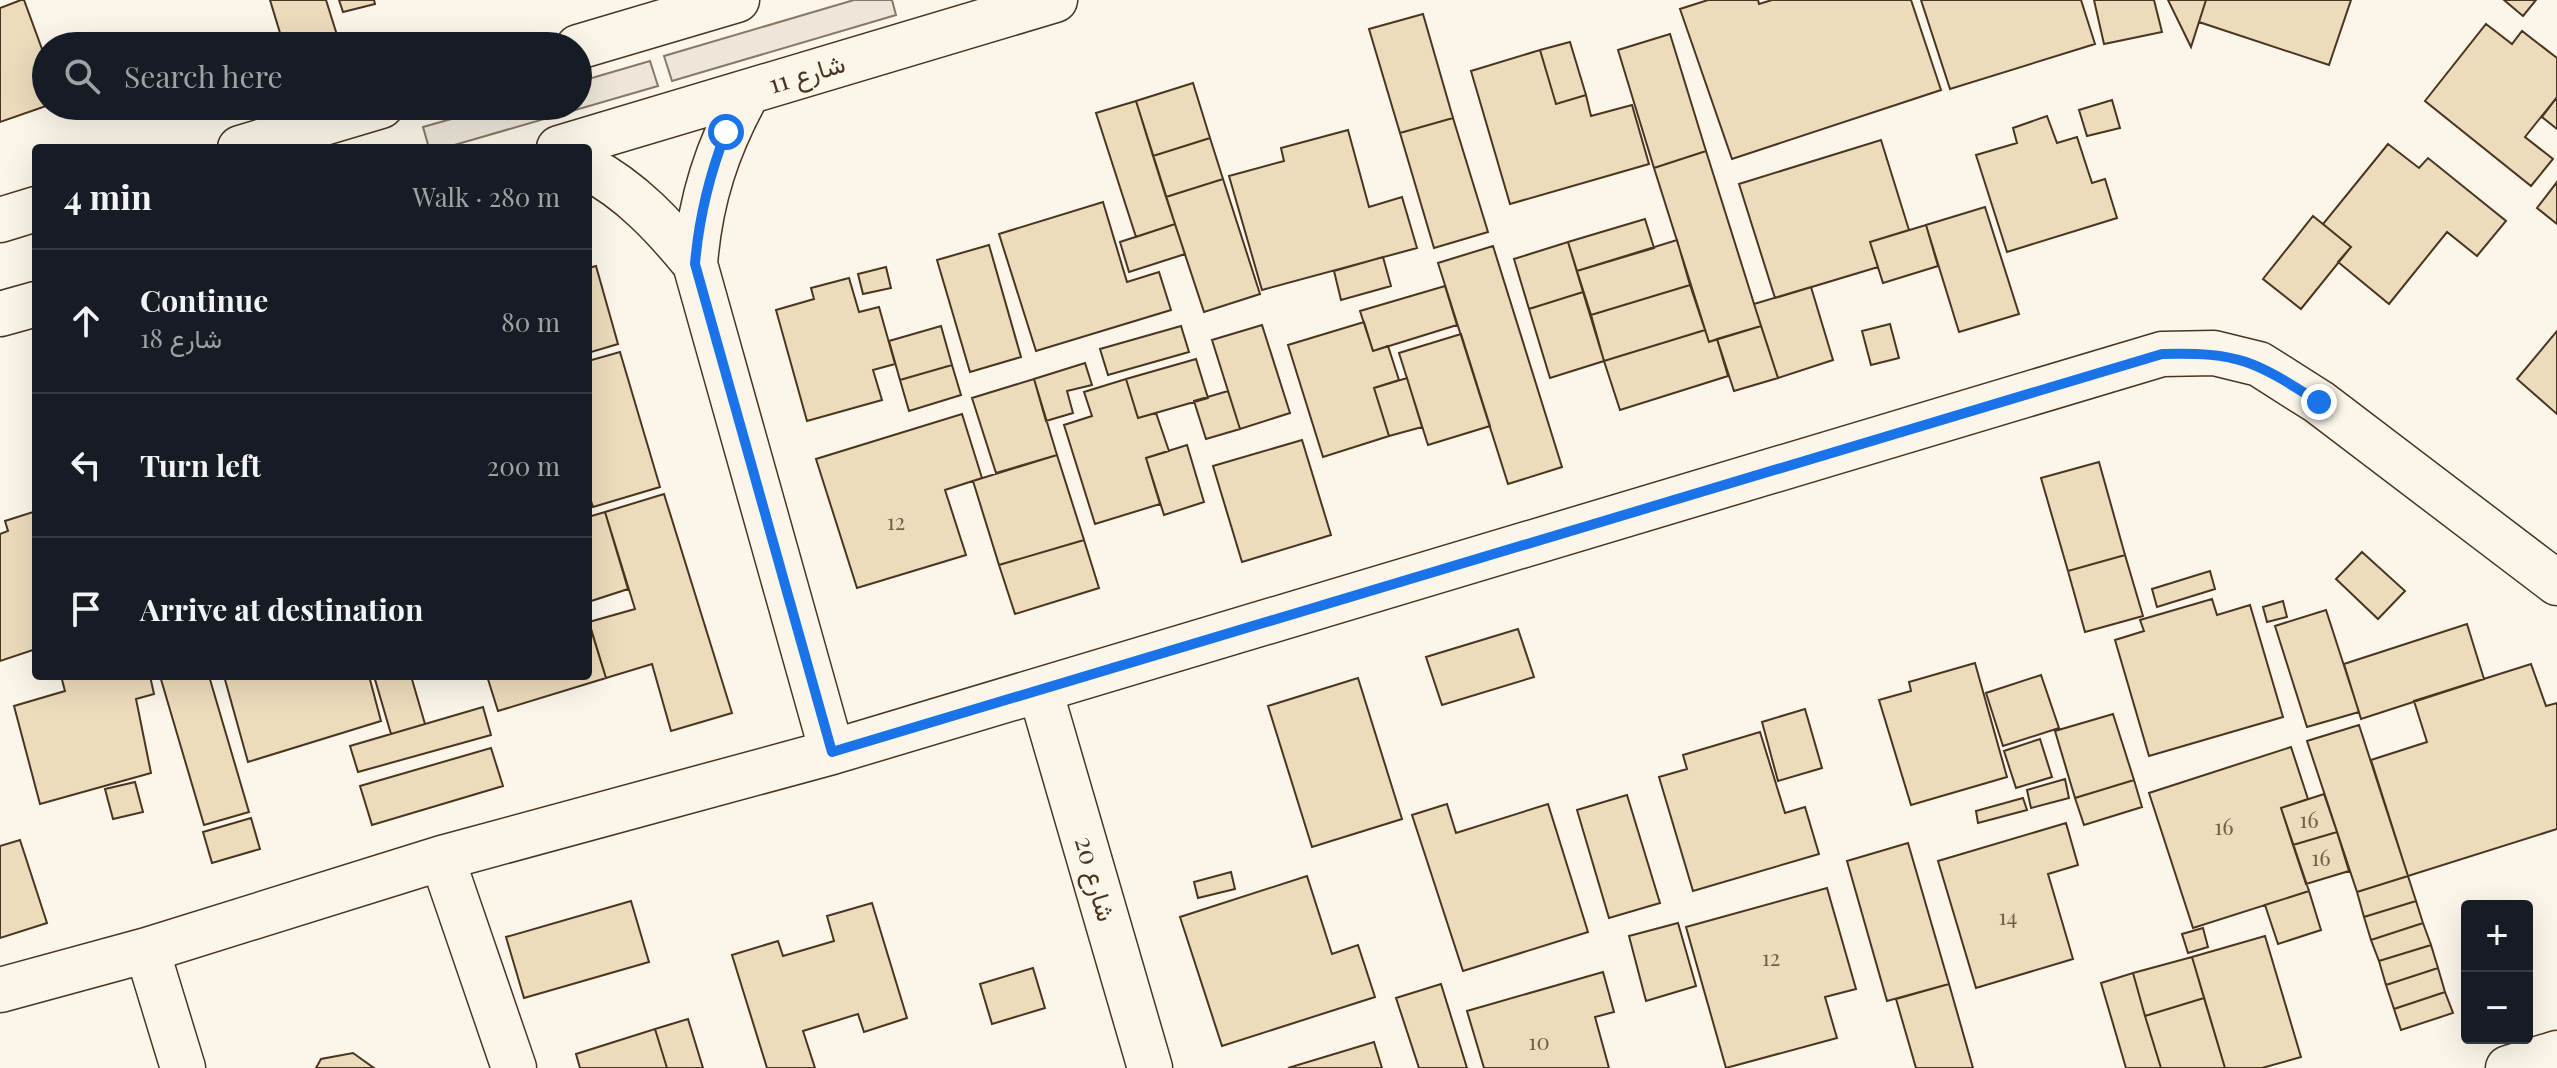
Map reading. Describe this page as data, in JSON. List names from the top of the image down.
{
  "streets": {
    "street": ["شارع 11", "شارع 20"]
  },
  "house_numbers": [
    "12",
    "16",
    "16",
    "16",
    "14",
    "12",
    "10"
  ],
  "page": {
    "search": "Search here",
    "heading": ["4 min", "Walk · 280 m"],
    "list": [
      ["Continue", "شارع 18", "80 m"],
      ["Turn left", "200 m"],
      "Arrive at destination"
    ],
    "map_buttons": ["+", "−"]
  }
}
